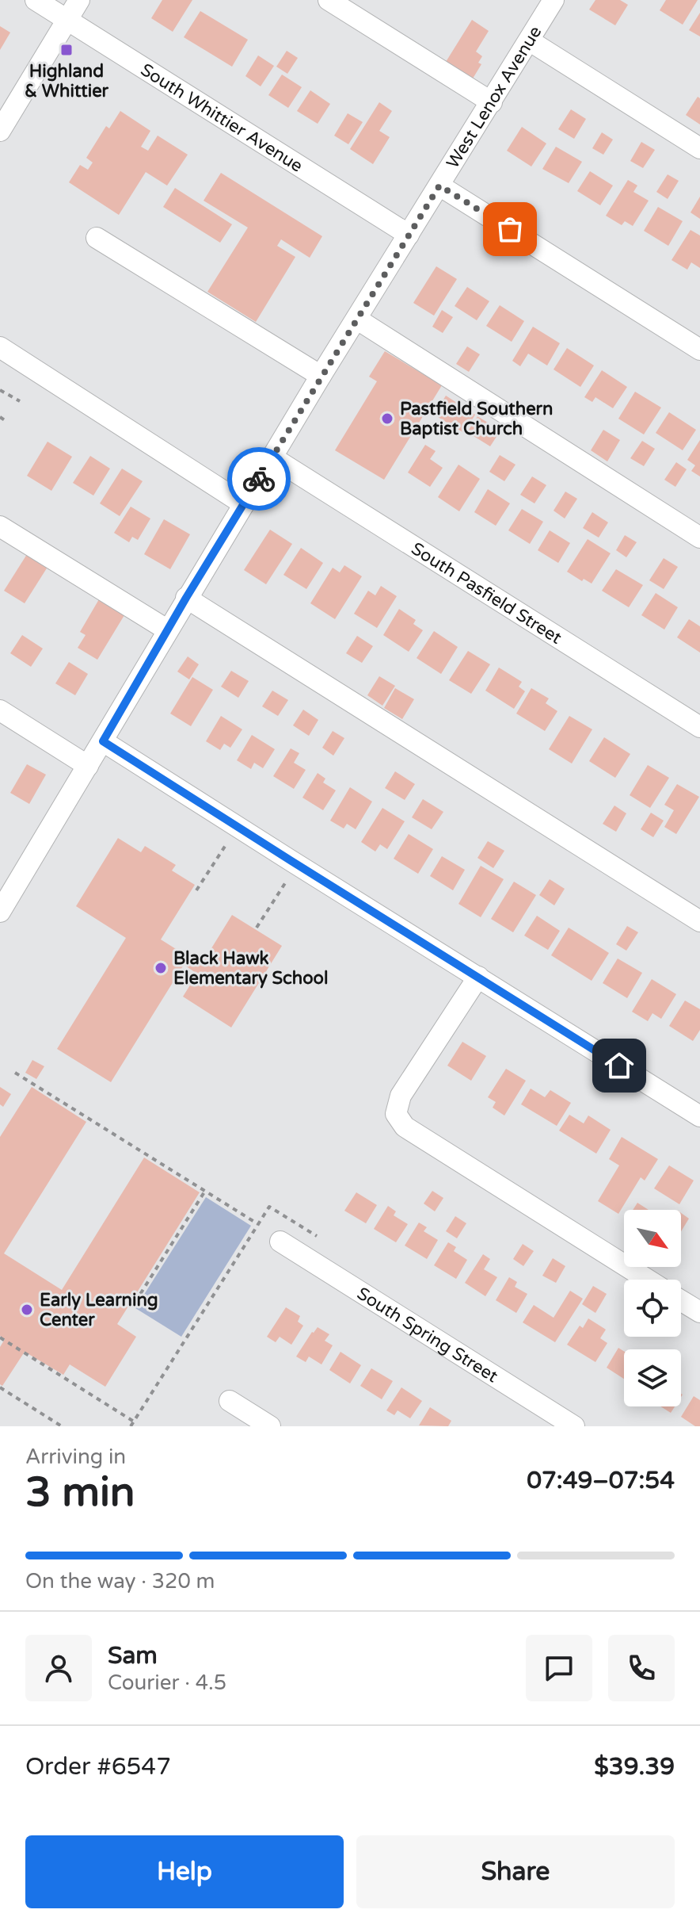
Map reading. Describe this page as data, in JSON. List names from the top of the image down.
{
  "streets": {
    "street": [
      "West Lenox Avenue",
      "South Whittier Avenue",
      "South Pasfield Street",
      "South Spring Street"
    ]
  },
  "crossings": [
    ["West Lenox Avenue", "South Whittier Avenue"],
    ["West Lenox Avenue", "South Pasfield Street"]
  ],
  "places": {
    "transit": ["Highland & Whittier"],
    "other": ["Pastfield Southern Baptist Church", "Black Hawk Elementary School", "Early Learning Center"]
  },
  "north": "bottom right",
  "page": {
    "heading": ["3 min", "Arriving in", "07:49–07:54"],
    "panel": [
      "Sam",
      "Courier · 4.5",
      "Order #6547",
      "$39.39"
    ],
    "bar": "On the way · 320 m",
    "buttons": ["Help", "Share"]
  }
}
